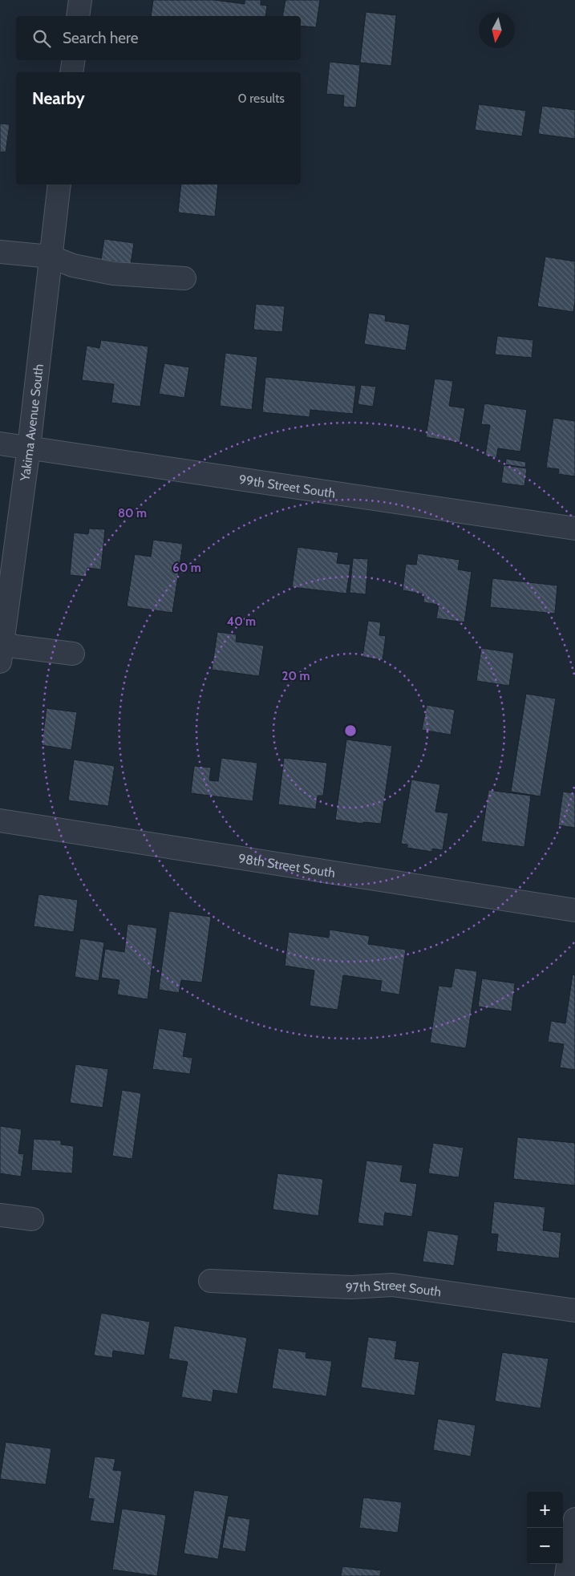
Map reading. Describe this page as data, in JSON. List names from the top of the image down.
{
  "streets": {
    "street": [
      "Yakima Avenue South",
      "99th Street South",
      "98th Street South",
      "97th Street South"
    ]
  },
  "crossings": [
    ["Yakima Avenue South", "99th Street South"]
  ],
  "north": "bottom",
  "page": {
    "search": "Search here",
    "heading": ["Nearby", "0 results"],
    "map_buttons": ["+", "−"]
  },
  "rings": [
    "80 m",
    "60 m",
    "40 m",
    "20 m"
  ]
}
